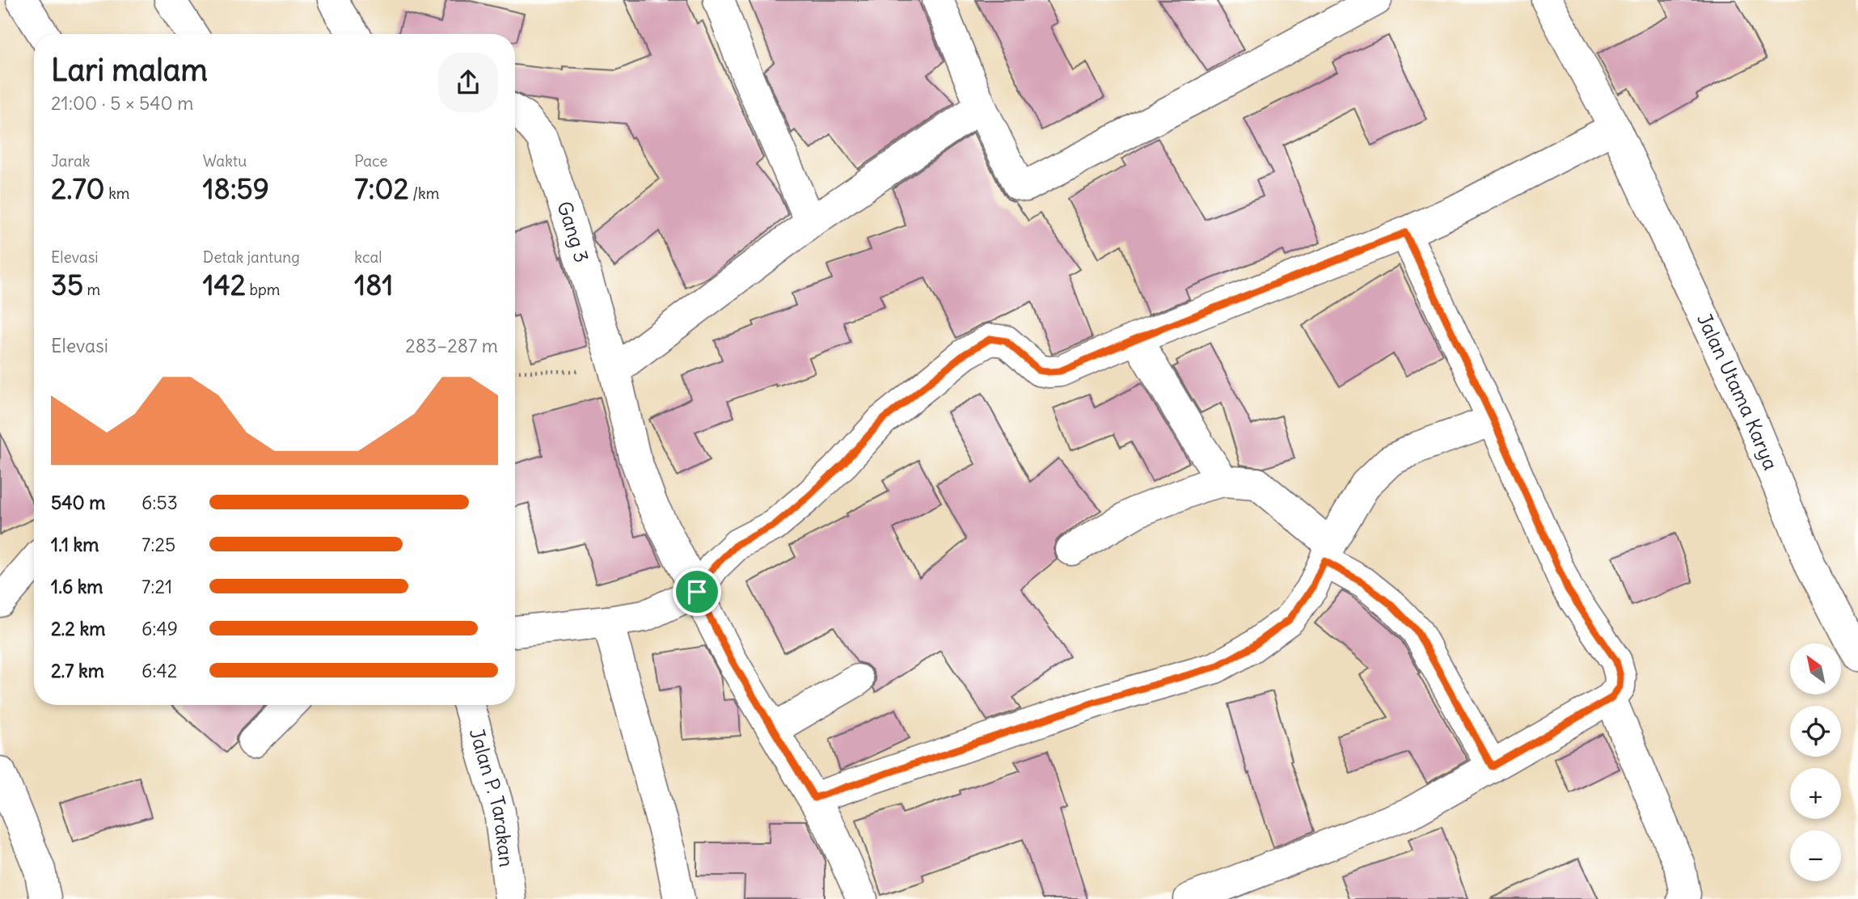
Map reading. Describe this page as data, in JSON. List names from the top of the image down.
{
  "streets": {
    "street": ["Gang 3", "Jalan Utama Karya", "Jalan P. Tarakan"]
  },
  "north": "top left",
  "page": {
    "heading": ["Lari malam", "21:00 · 5 × 540 m"],
    "stats": [
      ["Jarak", "2.70 km"],
      ["Waktu", "18:59"],
      ["Pace", "7:02 /km"],
      ["Elevasi", "35 m"],
      ["Detak jantung", "142 bpm"],
      ["kcal", "181"]
    ],
    "chart": ["Elevasi", "283–287 m"],
    "list": [
      {
        "name": "540 m",
        "note": "6:53"
      },
      {
        "name": "1.1 km",
        "note": "7:25"
      },
      {
        "name": "1.6 km",
        "note": "7:21"
      },
      {
        "name": "2.2 km",
        "note": "6:49"
      },
      {
        "name": "2.7 km",
        "note": "6:42"
      }
    ],
    "map_buttons": ["+", "−"]
  }
}
